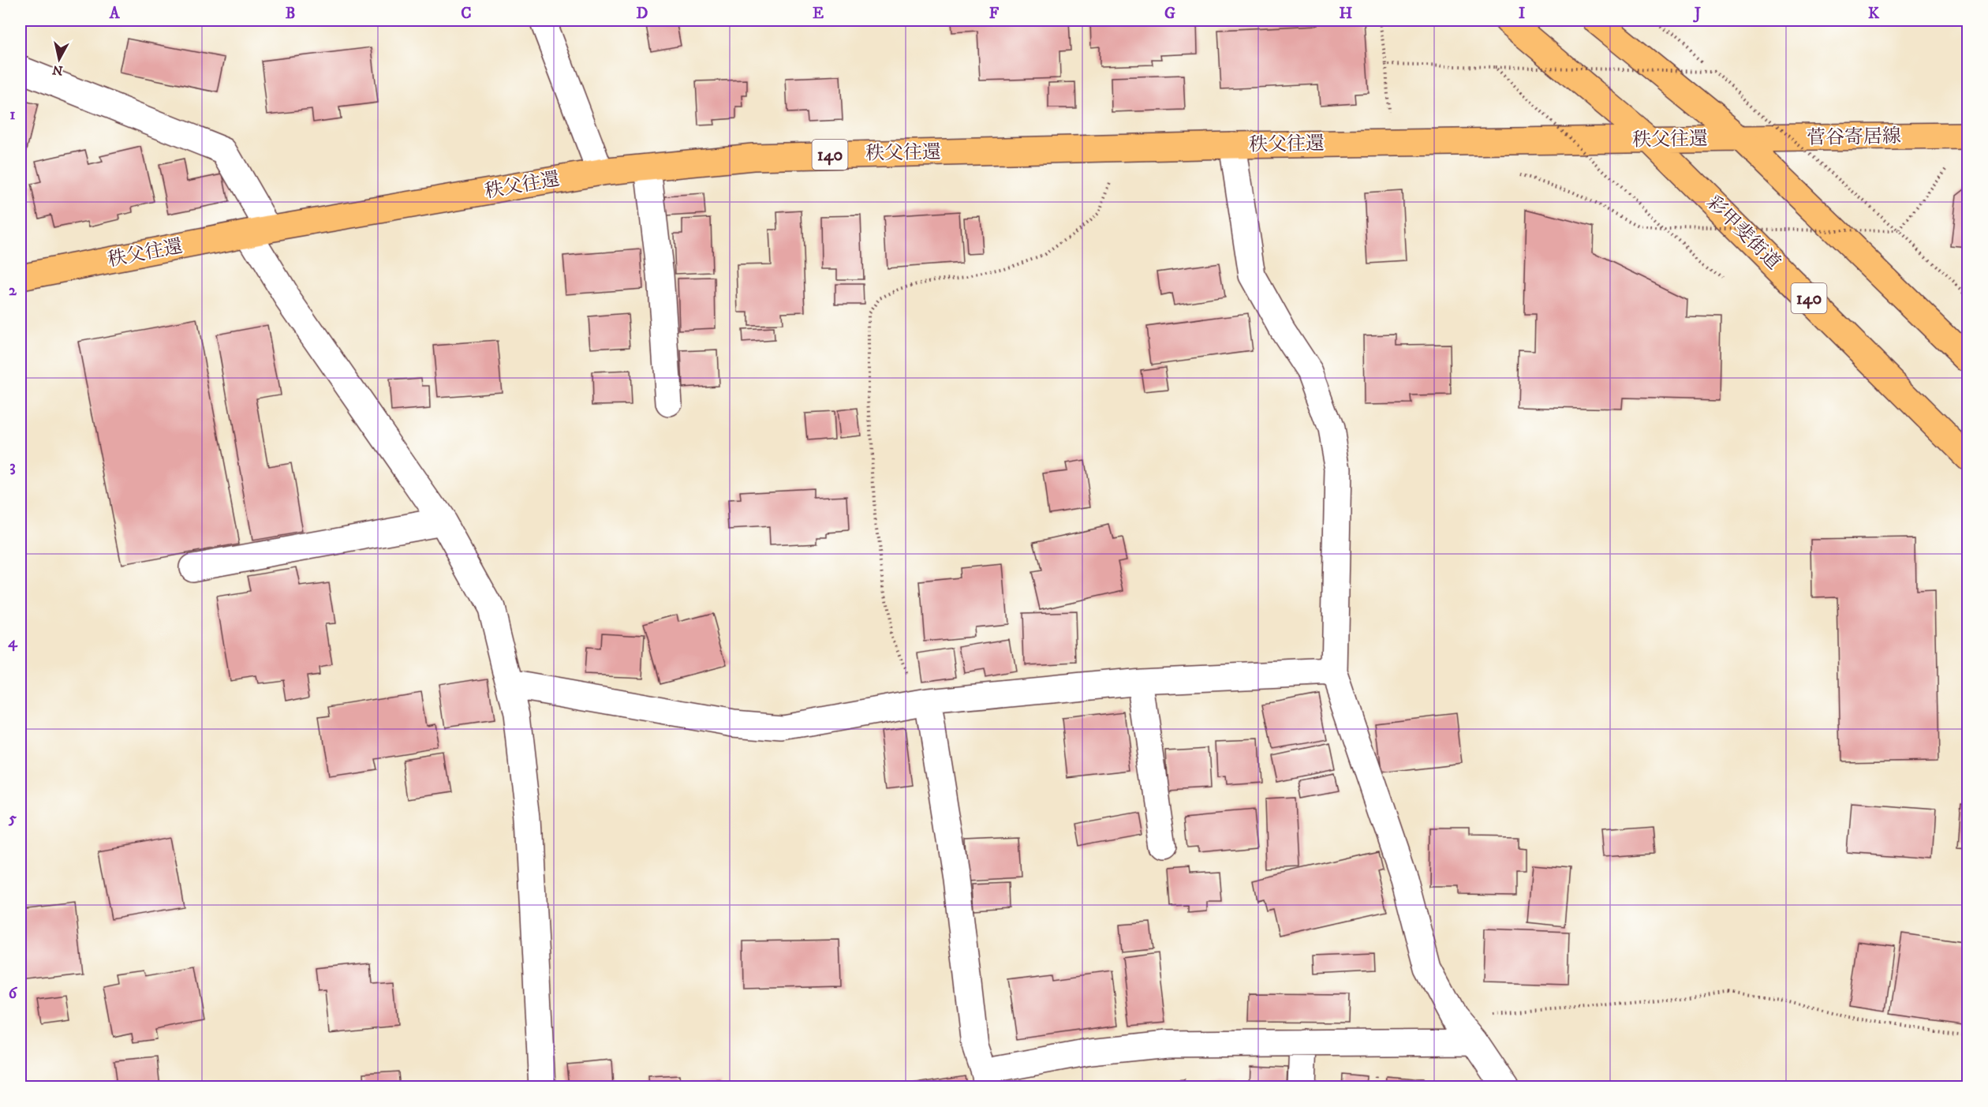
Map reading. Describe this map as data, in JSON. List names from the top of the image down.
{
  "streets": {
    "main road": [
      "菅谷寄居線",
      "秩父往還",
      "140",
      "彩甲斐街道"
    ]
  },
  "crossings": [
    ["菅谷寄居線", "秩父往還"],
    ["秩父往還", "彩甲斐街道"]
  ],
  "north": "bottom",
  "grid": {
    "columns": [
      "A",
      "B",
      "C",
      "D",
      "E",
      "F",
      "G",
      "H",
      "I",
      "J",
      "K"
    ],
    "rows": [
      "1",
      "2",
      "3",
      "4",
      "5",
      "6"
    ]
  }
}
